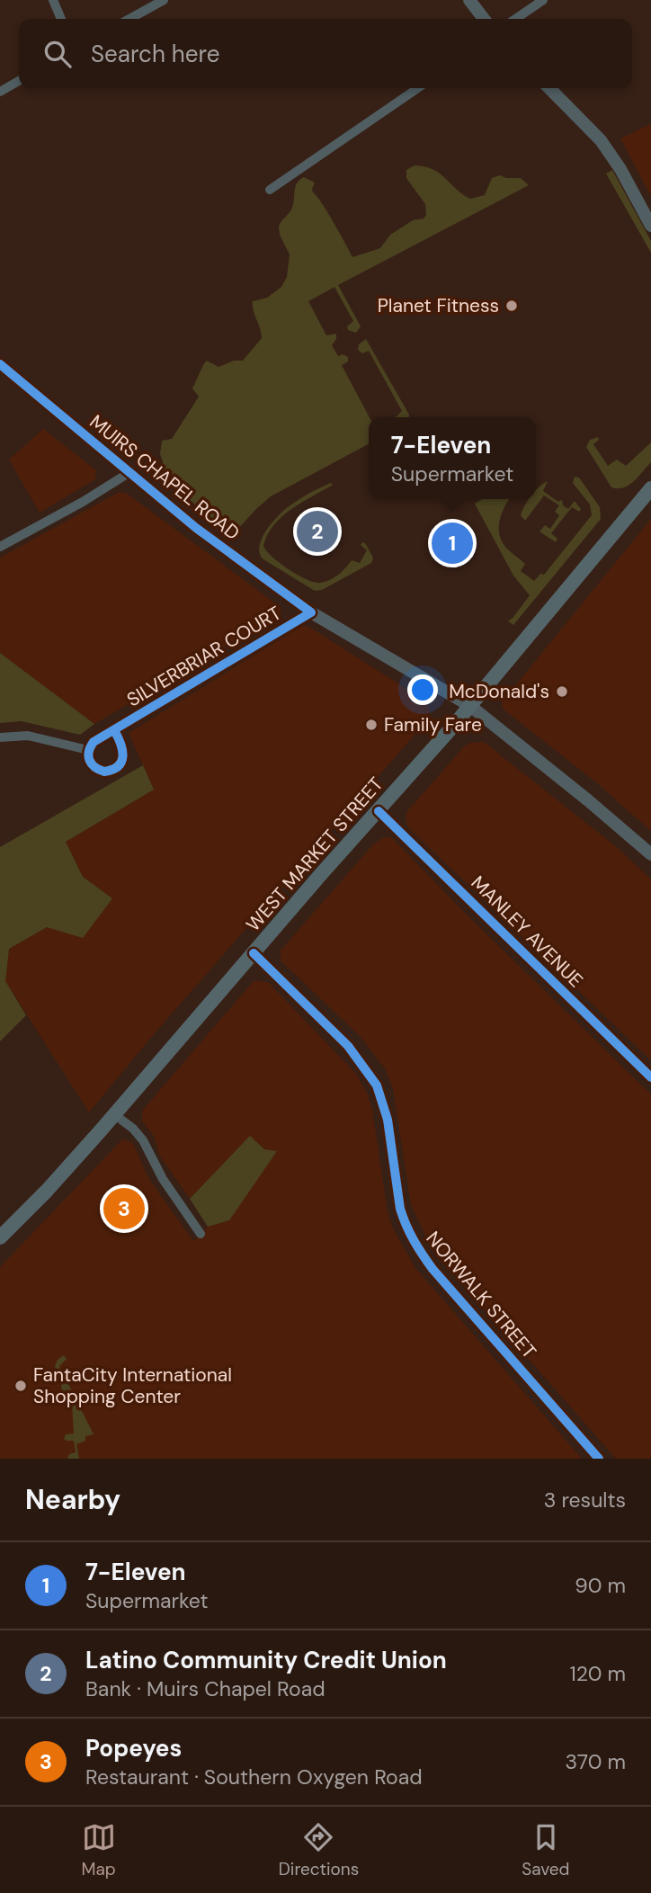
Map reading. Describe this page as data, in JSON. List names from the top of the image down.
{
  "streets": {
    "main road": ["WEST MARKET STREET"],
    "street": [
      "MUIRS CHAPEL ROAD",
      "SILVERBRIAR COURT",
      "MANLEY AVENUE",
      "NORWALK STREET"
    ]
  },
  "crossings": [
    ["MUIRS CHAPEL ROAD", "SILVERBRIAR COURT"],
    ["MUIRS CHAPEL ROAD", "WEST MARKET STREET"],
    ["WEST MARKET STREET", "MANLEY AVENUE"],
    ["WEST MARKET STREET", "NORWALK STREET"]
  ],
  "places": [
    "Planet Fitness",
    "McDonald's",
    "Family Fare",
    "FantaCity International Shopping Center"
  ],
  "page": {
    "search": "Search here",
    "popup": ["7-Eleven", "Supermarket"],
    "pins": ["2", "1", "3"],
    "heading": ["Nearby", "3 results"],
    "list": [
      {
        "mark": "1",
        "name": "7-Eleven",
        "note": "Supermarket",
        "value": "90 m"
      },
      {
        "mark": "2",
        "name": "Latino Community Credit Union",
        "note": "Bank · Muirs Chapel Road",
        "value": "120 m"
      },
      {
        "mark": "3",
        "name": "Popeyes",
        "note": "Restaurant · Southern Oxygen Road",
        "value": "370 m"
      }
    ],
    "nav": ["Map", "Directions", "Saved"]
  }
}
